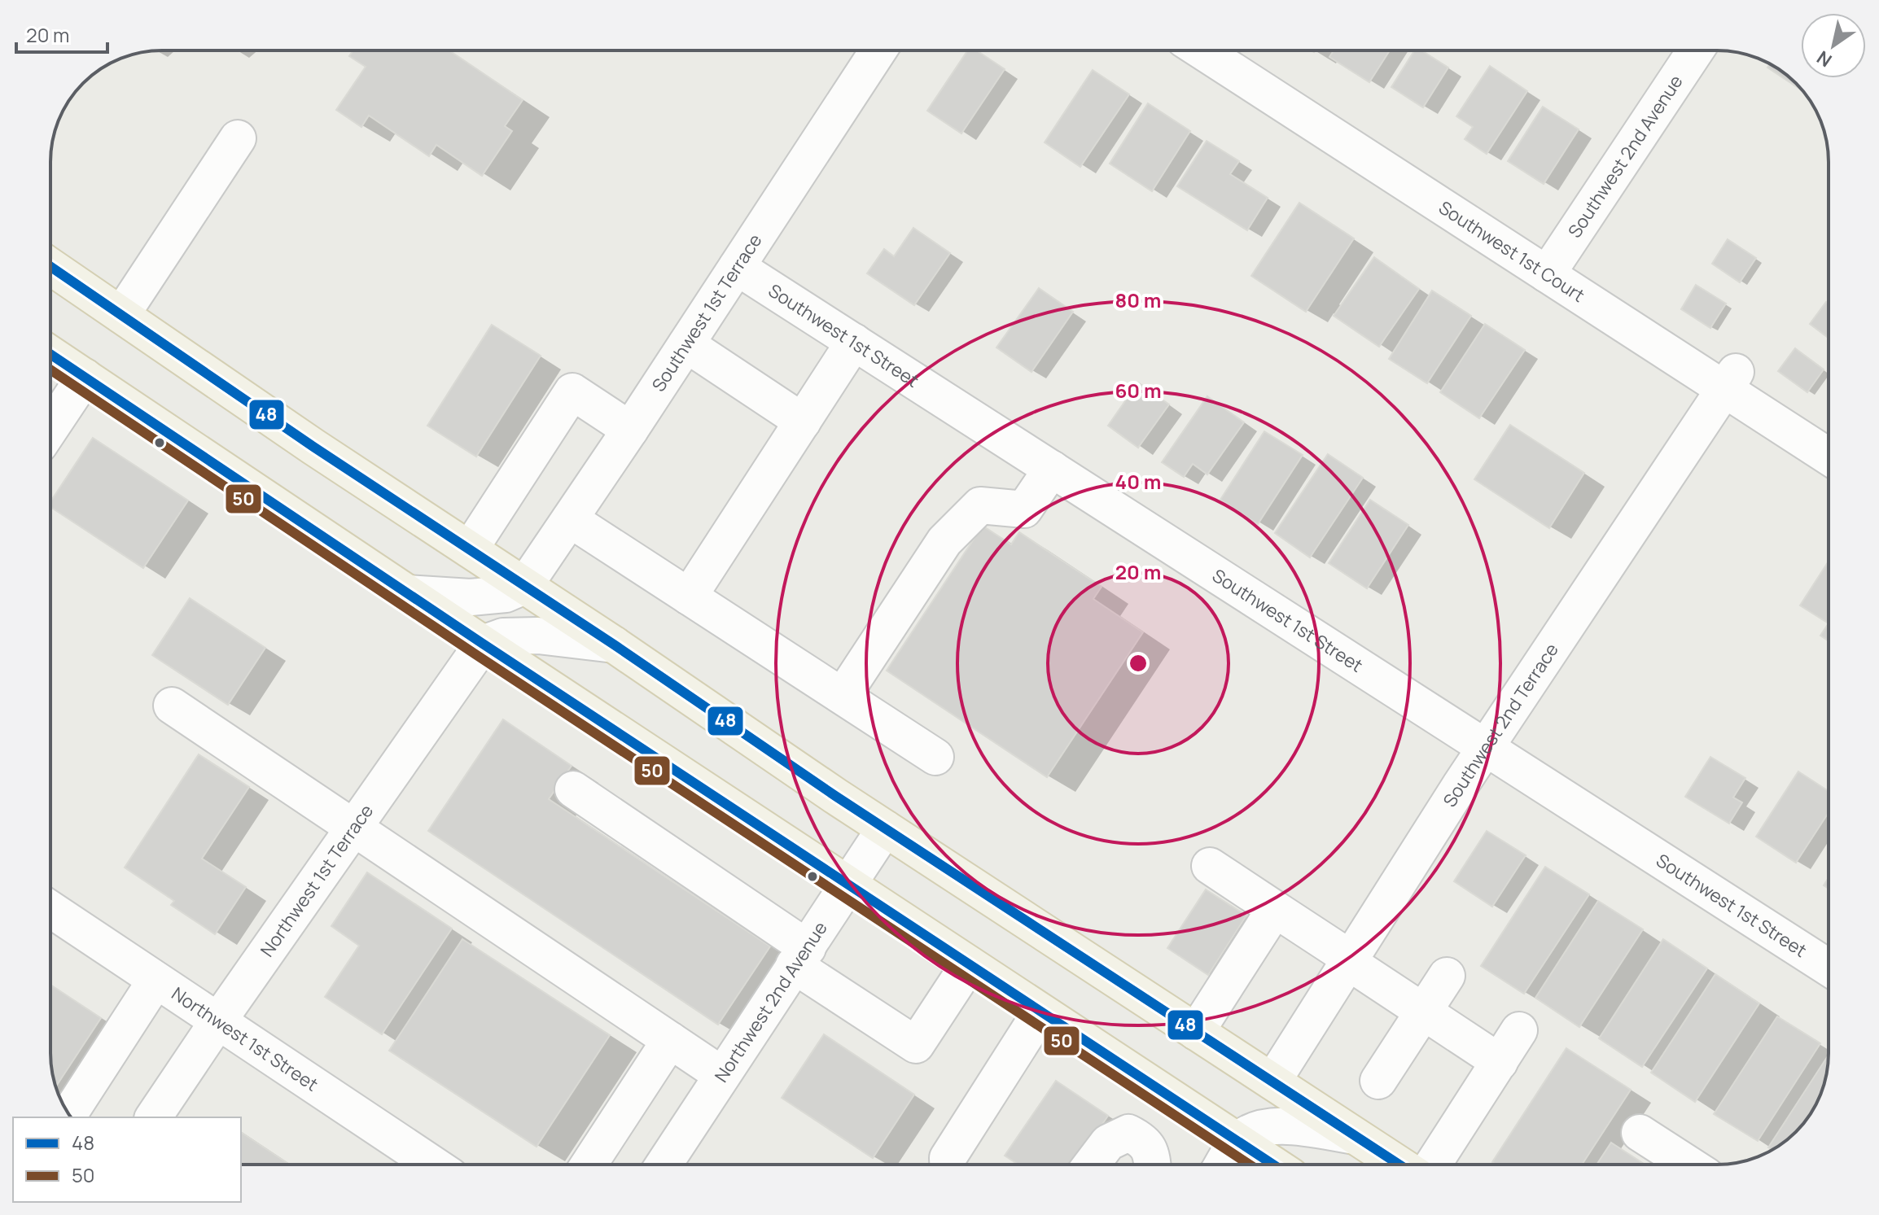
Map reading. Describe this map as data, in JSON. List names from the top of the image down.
{
  "streets": {
    "street": [
      "Southwest 2nd Avenue",
      "Southwest 1st Court",
      "Southwest 1st Terrace",
      "Southwest 1st Street",
      "Southwest 2nd Terrace",
      "Northwest 1st Terrace",
      "Northwest 2nd Avenue",
      "Northwest 1st Street"
    ]
  },
  "crossings": [
    ["Southwest 2nd Avenue", "Southwest 1st Court"],
    ["Southwest 1st Court", "Southwest 2nd Terrace"],
    ["Southwest 1st Terrace", "Southwest 1st Street"],
    ["Southwest 1st Street", "Southwest 2nd Terrace"],
    ["Northwest 1st Terrace", "Northwest 1st Street"]
  ],
  "lines": ["transit line 48", "transit line 50"],
  "legend": ["48", "50"],
  "scale_bar": "20 m",
  "north": "bottom left",
  "rings": [
    "80 m",
    "60 m",
    "40 m",
    "20 m"
  ]
}
